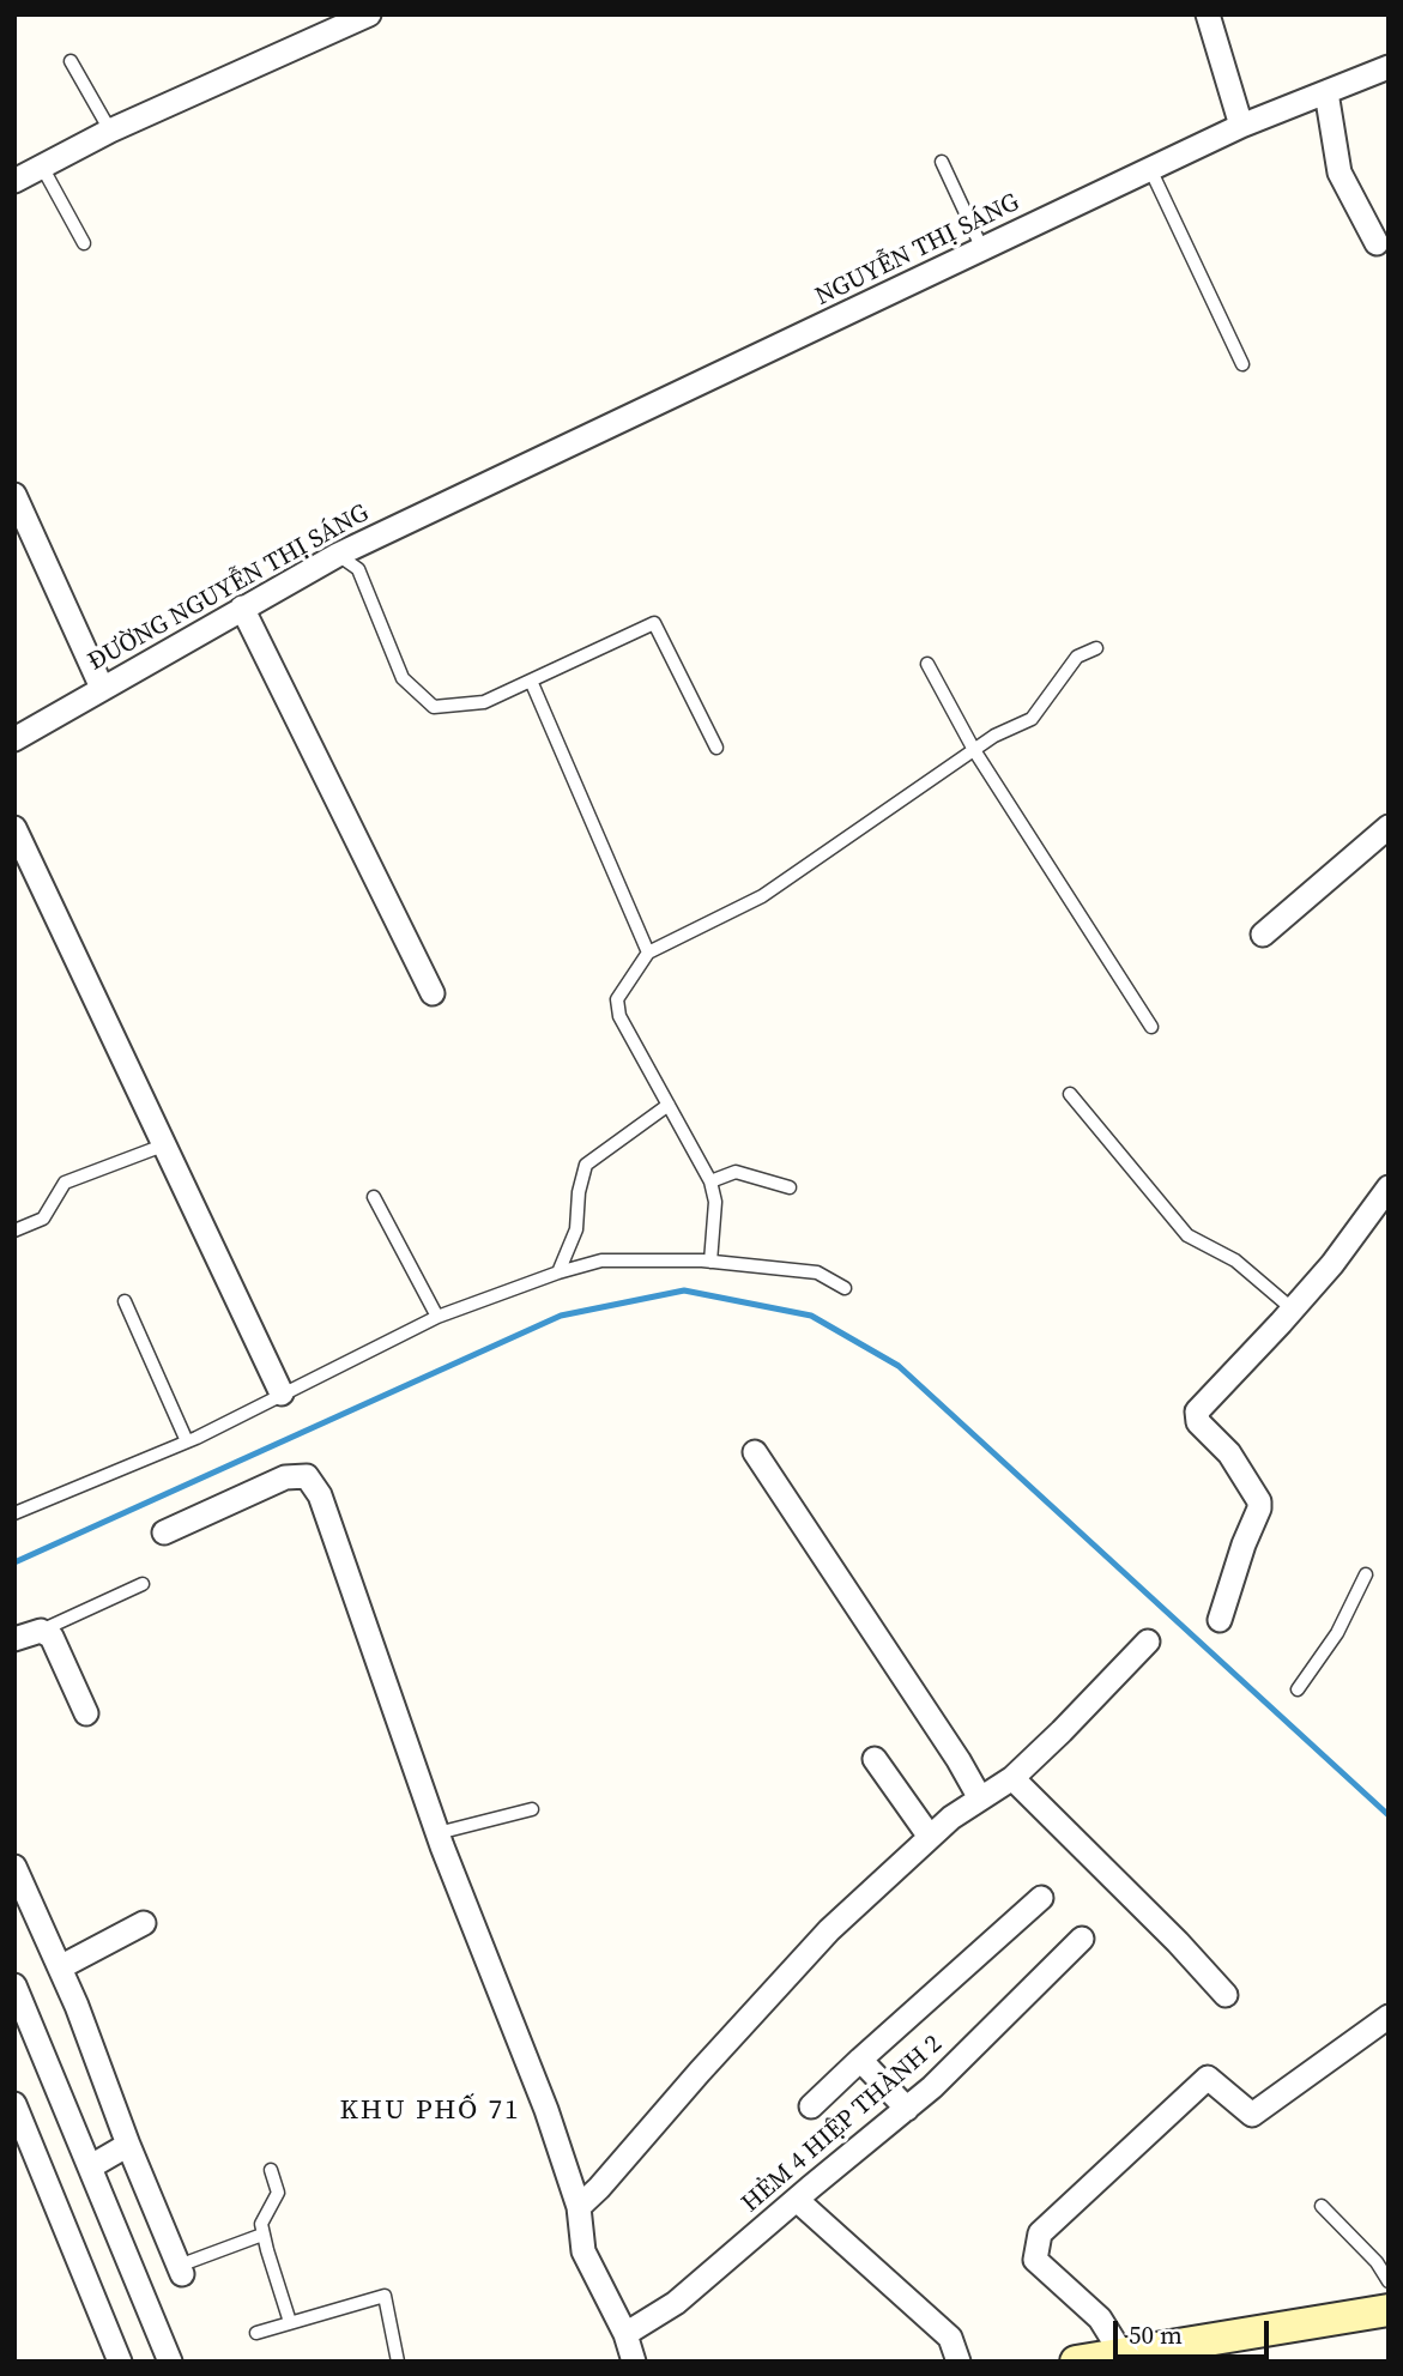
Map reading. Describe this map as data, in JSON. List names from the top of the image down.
{
  "streets": {
    "street": ["NGUYỄN THỊ SÁNG", "ĐƯỜNG NGUYỄN THỊ SÁNG", "HẺM 4 HIỆP THÀNH 2"]
  },
  "crossings": [
    ["NGUYỄN THỊ SÁNG", "ĐƯỜNG NGUYỄN THỊ SÁNG"]
  ],
  "districts": ["KHU PHỐ 71"],
  "scale_bar": "50 m"
}
